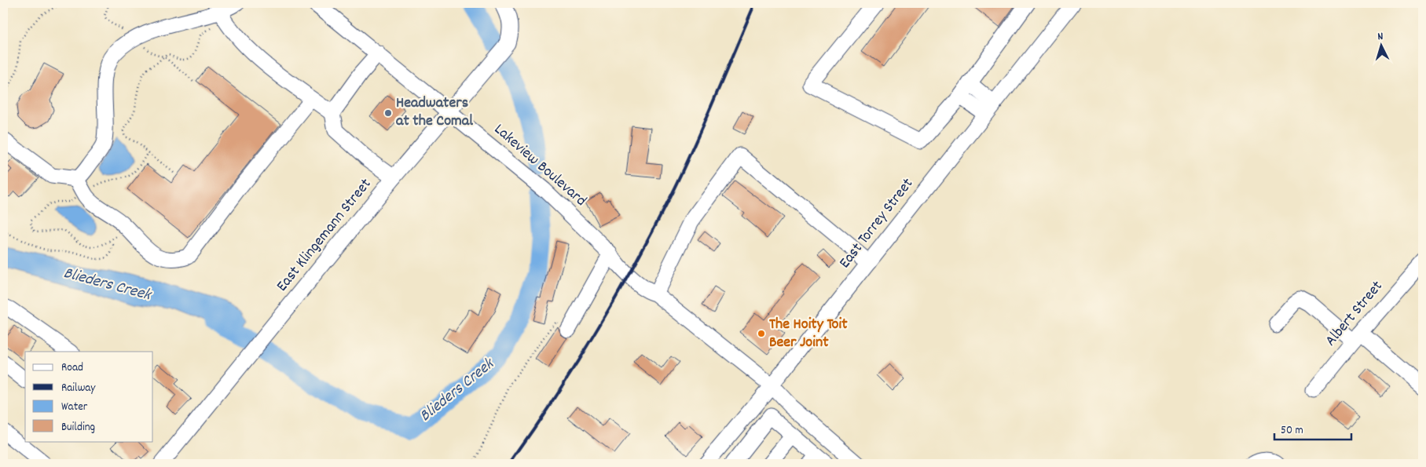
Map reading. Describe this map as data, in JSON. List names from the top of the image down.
{
  "streets": {
    "street": [
      "Lakeview Boulevard",
      "East Torrey Street",
      "East Klingemann Street",
      "Albert Street"
    ]
  },
  "crossings": [
    ["Lakeview Boulevard", "East Torrey Street"],
    ["Lakeview Boulevard", "East Klingemann Street"]
  ],
  "water": ["Blieders Creek"],
  "places": ["Headwaters at the Comal", "The Hoity Toit Beer Joint"],
  "legend": [
    "Road",
    "Railway",
    "Water",
    "Building"
  ],
  "scale_bar": "50 m",
  "north": "top"
}
